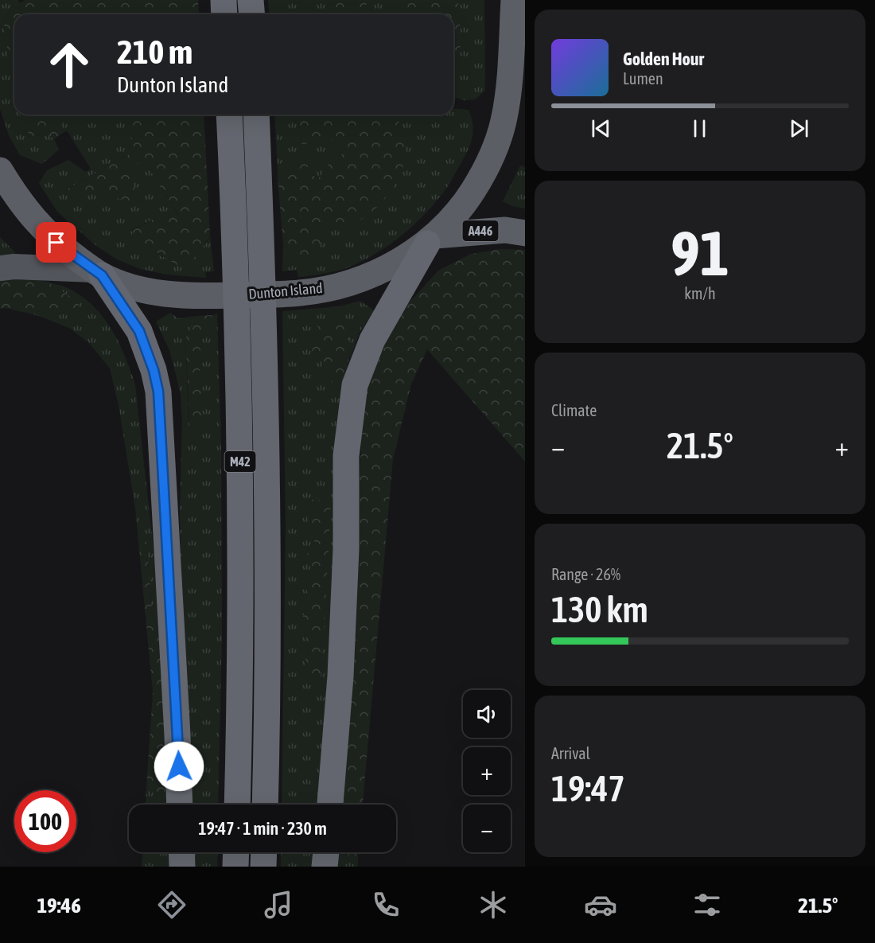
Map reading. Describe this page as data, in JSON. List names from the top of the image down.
{
  "streets": {
    "highway": ["A446", "Dunton Island", "M42"]
  },
  "crossings": [
    ["A446", "Dunton Island"]
  ],
  "page": {
    "turn": ["210 m", "Dunton Island"],
    "song": ["Golden Hour", "Lumen"],
    "tile": [
      ["91", "km/h"],
      "Climate",
      ["Range · 26%", "130 km"],
      ["Arrival", "19:47"]
    ],
    "heat": ["−", "21.5°", "+"],
    "map_buttons": ["+", "−"],
    "limit": "100",
    "trip": "19:47 · 1 min · 230 m",
    "tabs": ["19:46", "21.5°"]
  }
}
